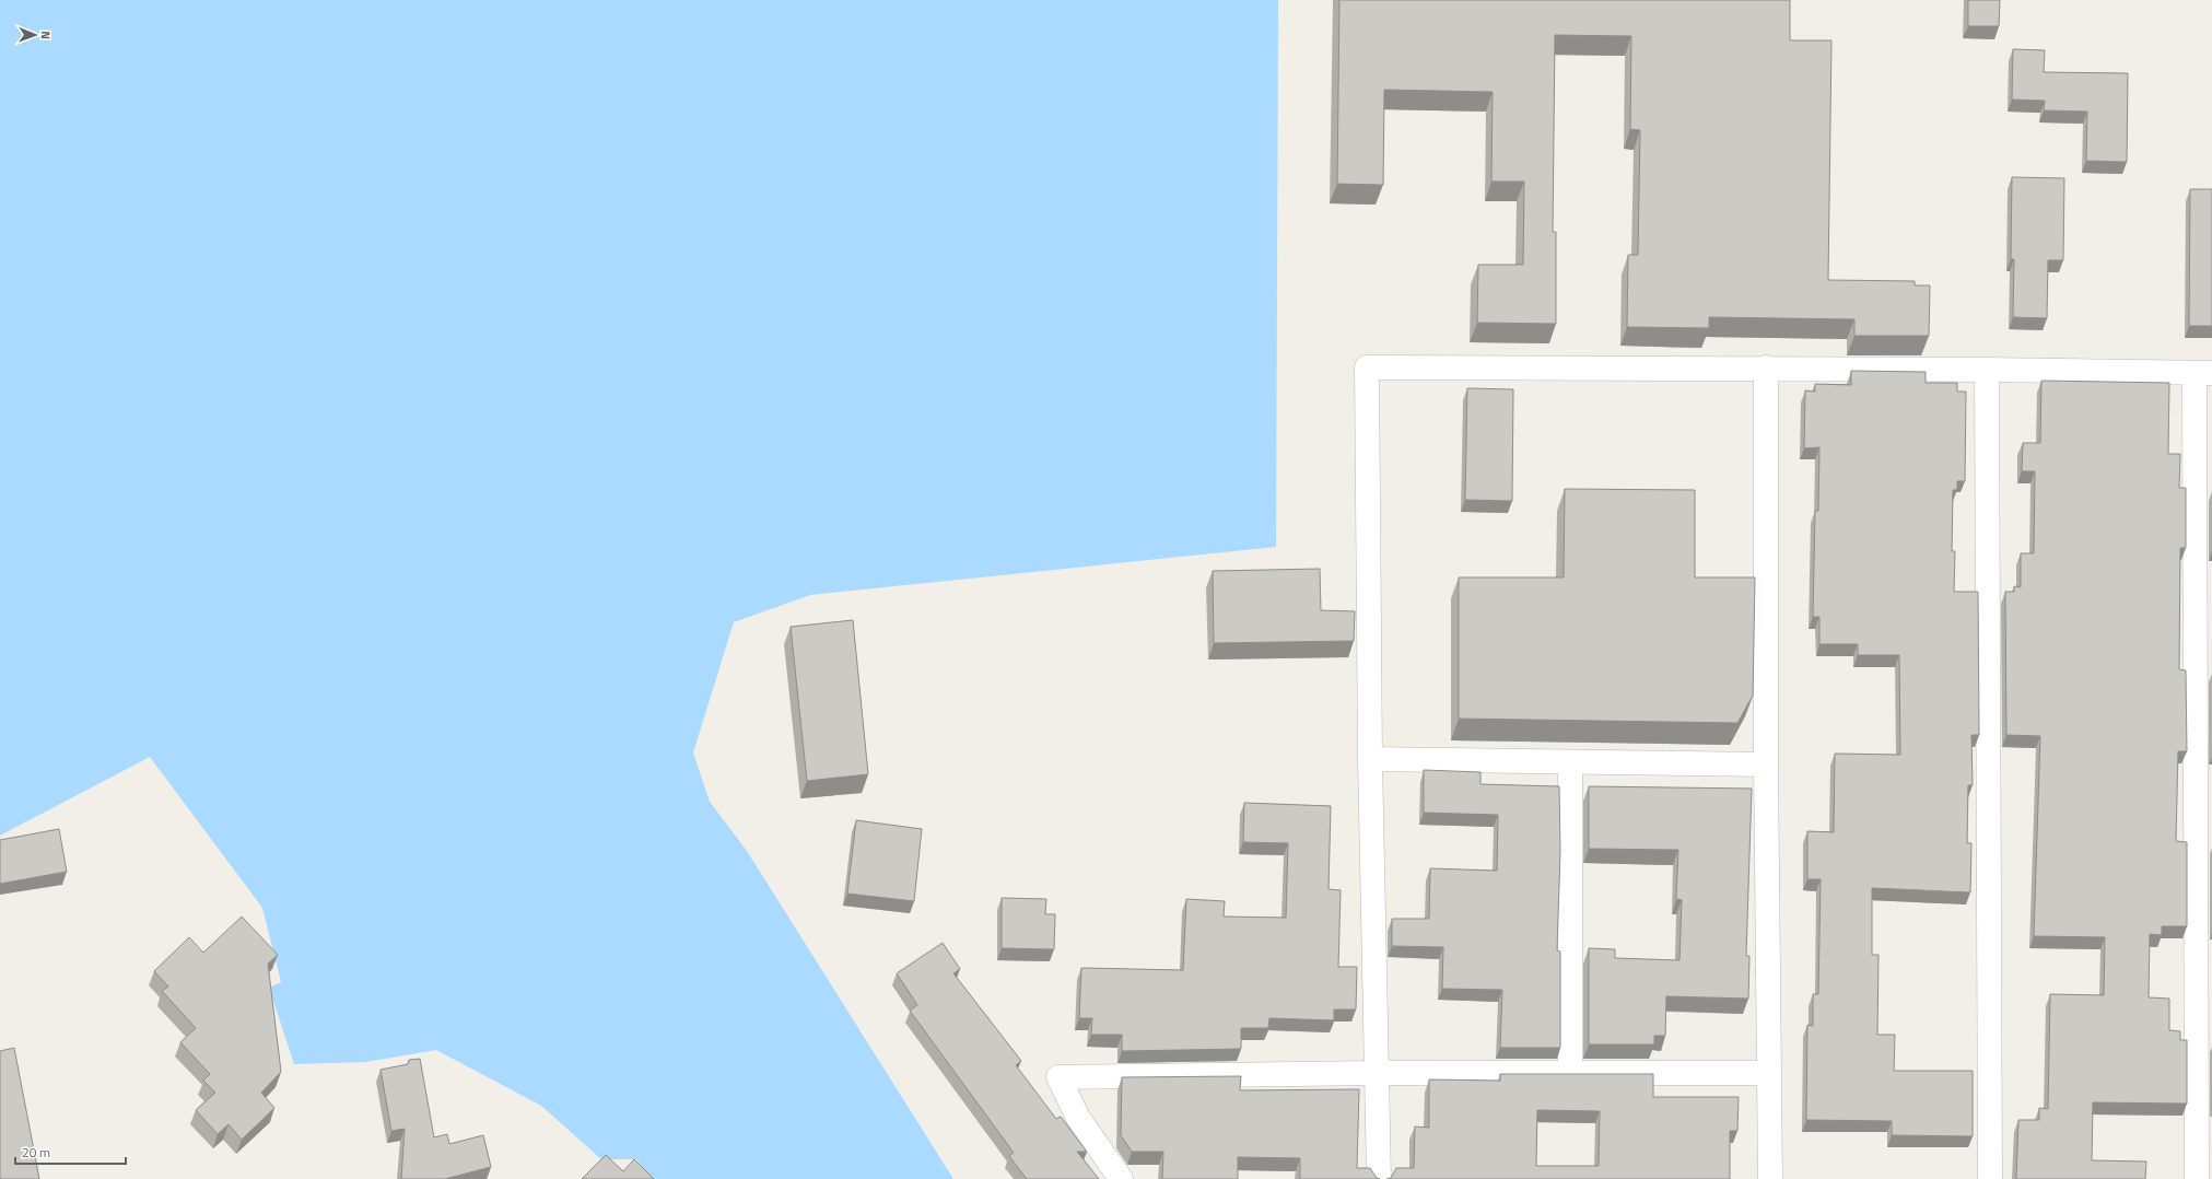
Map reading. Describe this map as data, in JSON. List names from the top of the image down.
{
  "scale_bar": "20 m",
  "north": "right"
}
